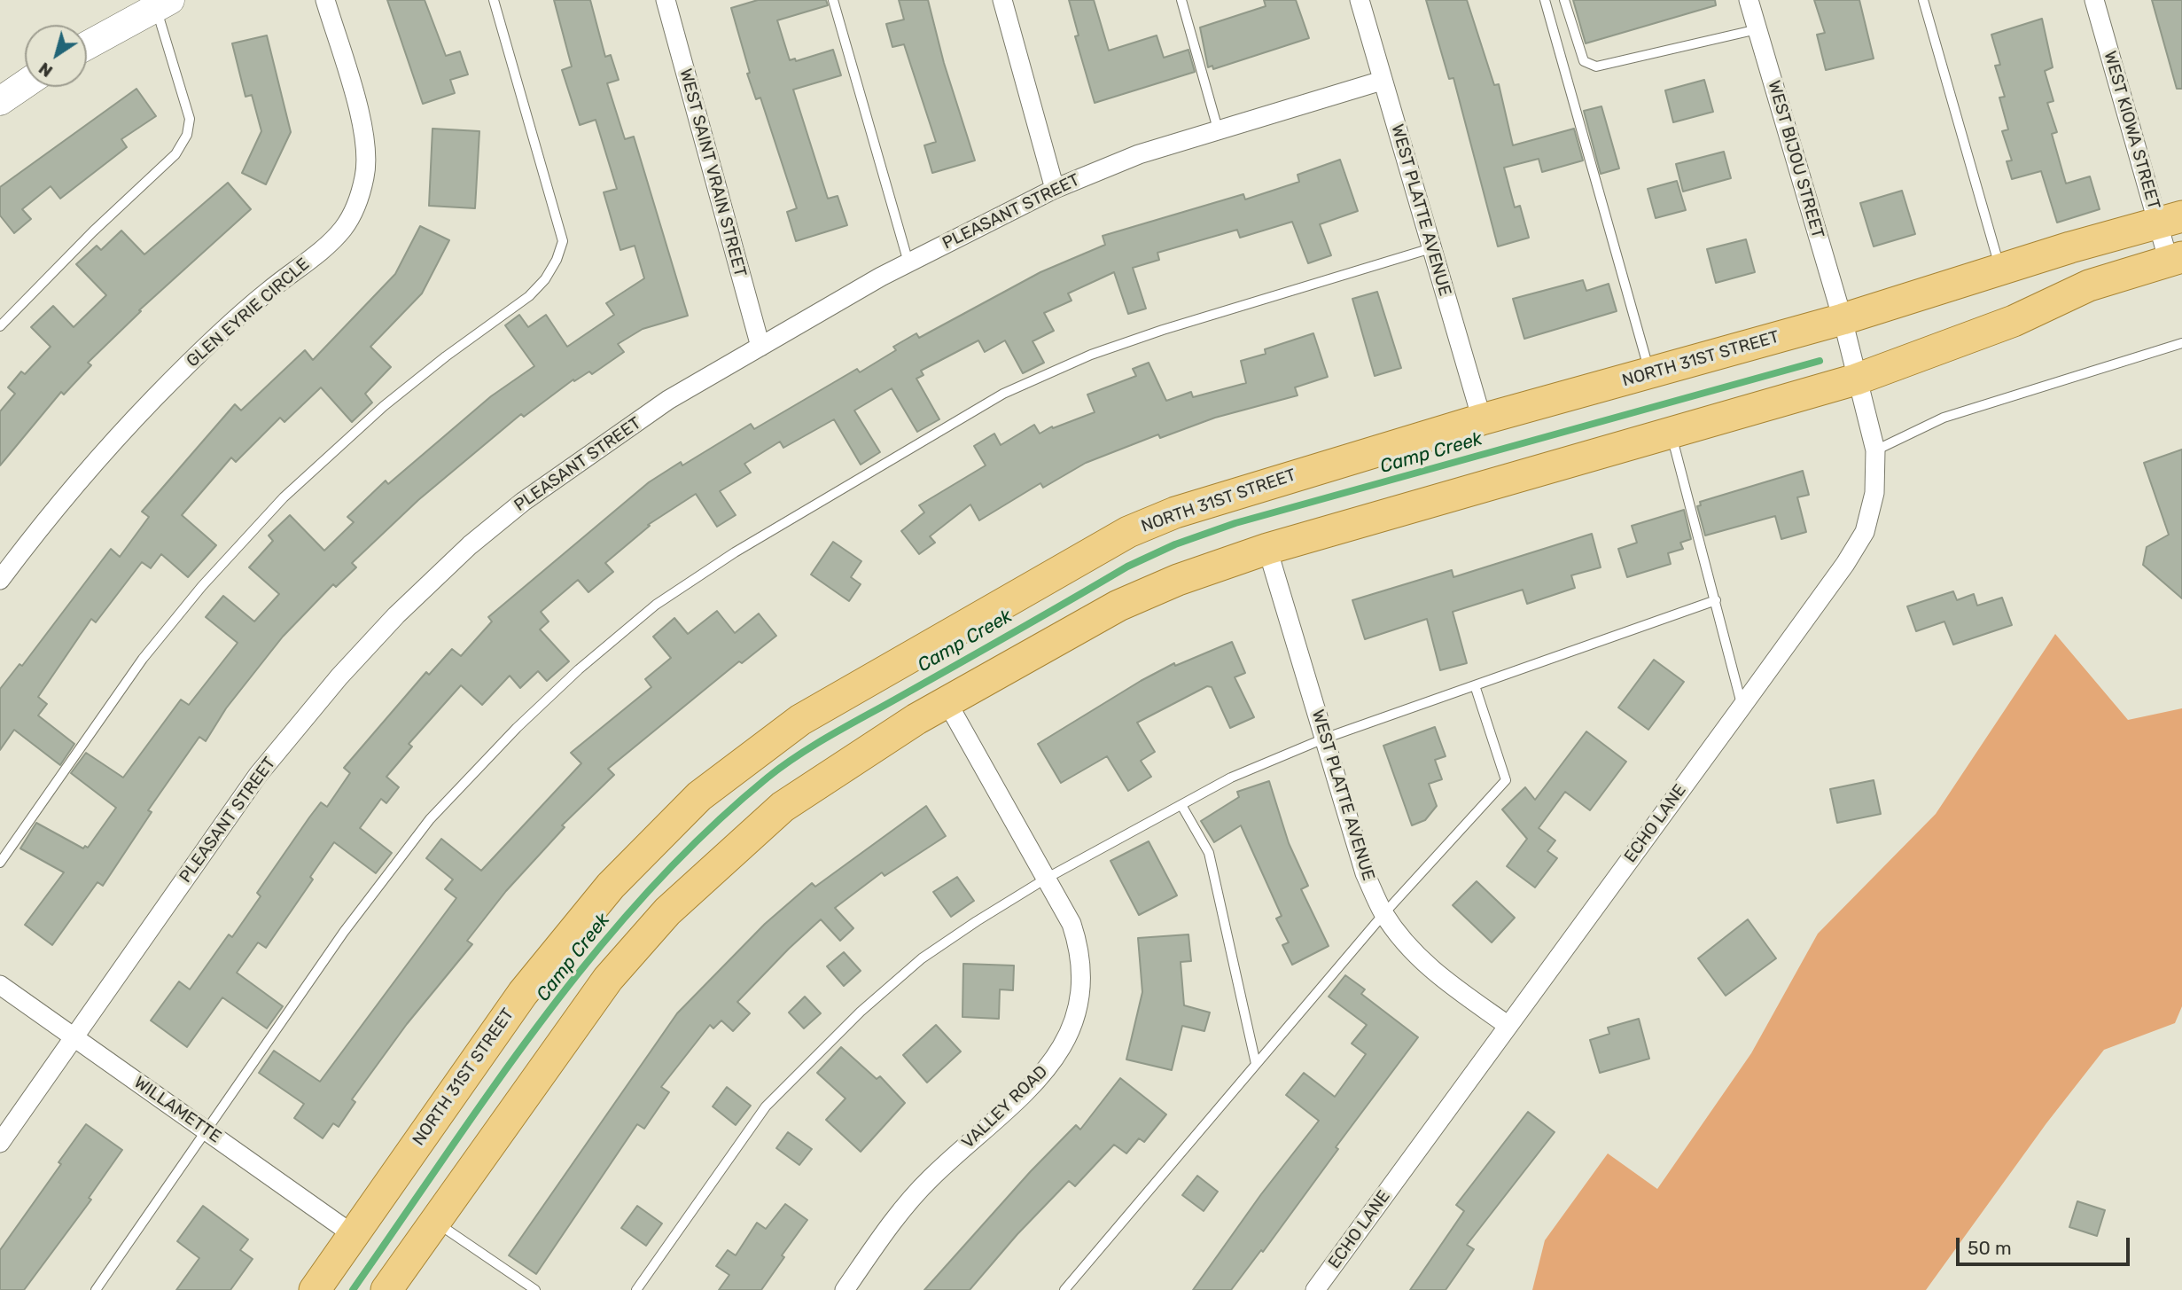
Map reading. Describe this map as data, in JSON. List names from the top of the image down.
{
  "streets": {
    "main road": ["NORTH 31ST STREET"],
    "street": [
      "WEST KIOWA STREET",
      "WEST BIJOU STREET",
      "WEST SAINT VRAIN STREET",
      "WEST PLATTE AVENUE",
      "PLEASANT STREET",
      "GLEN EYRIE CIRCLE",
      "ECHO LANE",
      "VALLEY ROAD",
      "WILLAMETTE"
    ]
  },
  "crossings": [
    ["WEST KIOWA STREET", "NORTH 31ST STREET"],
    ["WEST BIJOU STREET", "NORTH 31ST STREET"],
    ["WEST BIJOU STREET", "ECHO LANE"],
    ["WEST SAINT VRAIN STREET", "PLEASANT STREET"],
    ["WEST PLATTE AVENUE", "PLEASANT STREET"],
    ["WEST PLATTE AVENUE", "NORTH 31ST STREET"],
    ["WEST PLATTE AVENUE", "ECHO LANE"],
    ["PLEASANT STREET", "WILLAMETTE"],
    ["NORTH 31ST STREET", "ECHO LANE"],
    ["NORTH 31ST STREET", "WILLAMETTE"]
  ],
  "water": ["Camp Creek"],
  "scale_bar": "50 m",
  "north": "bottom left"
}
